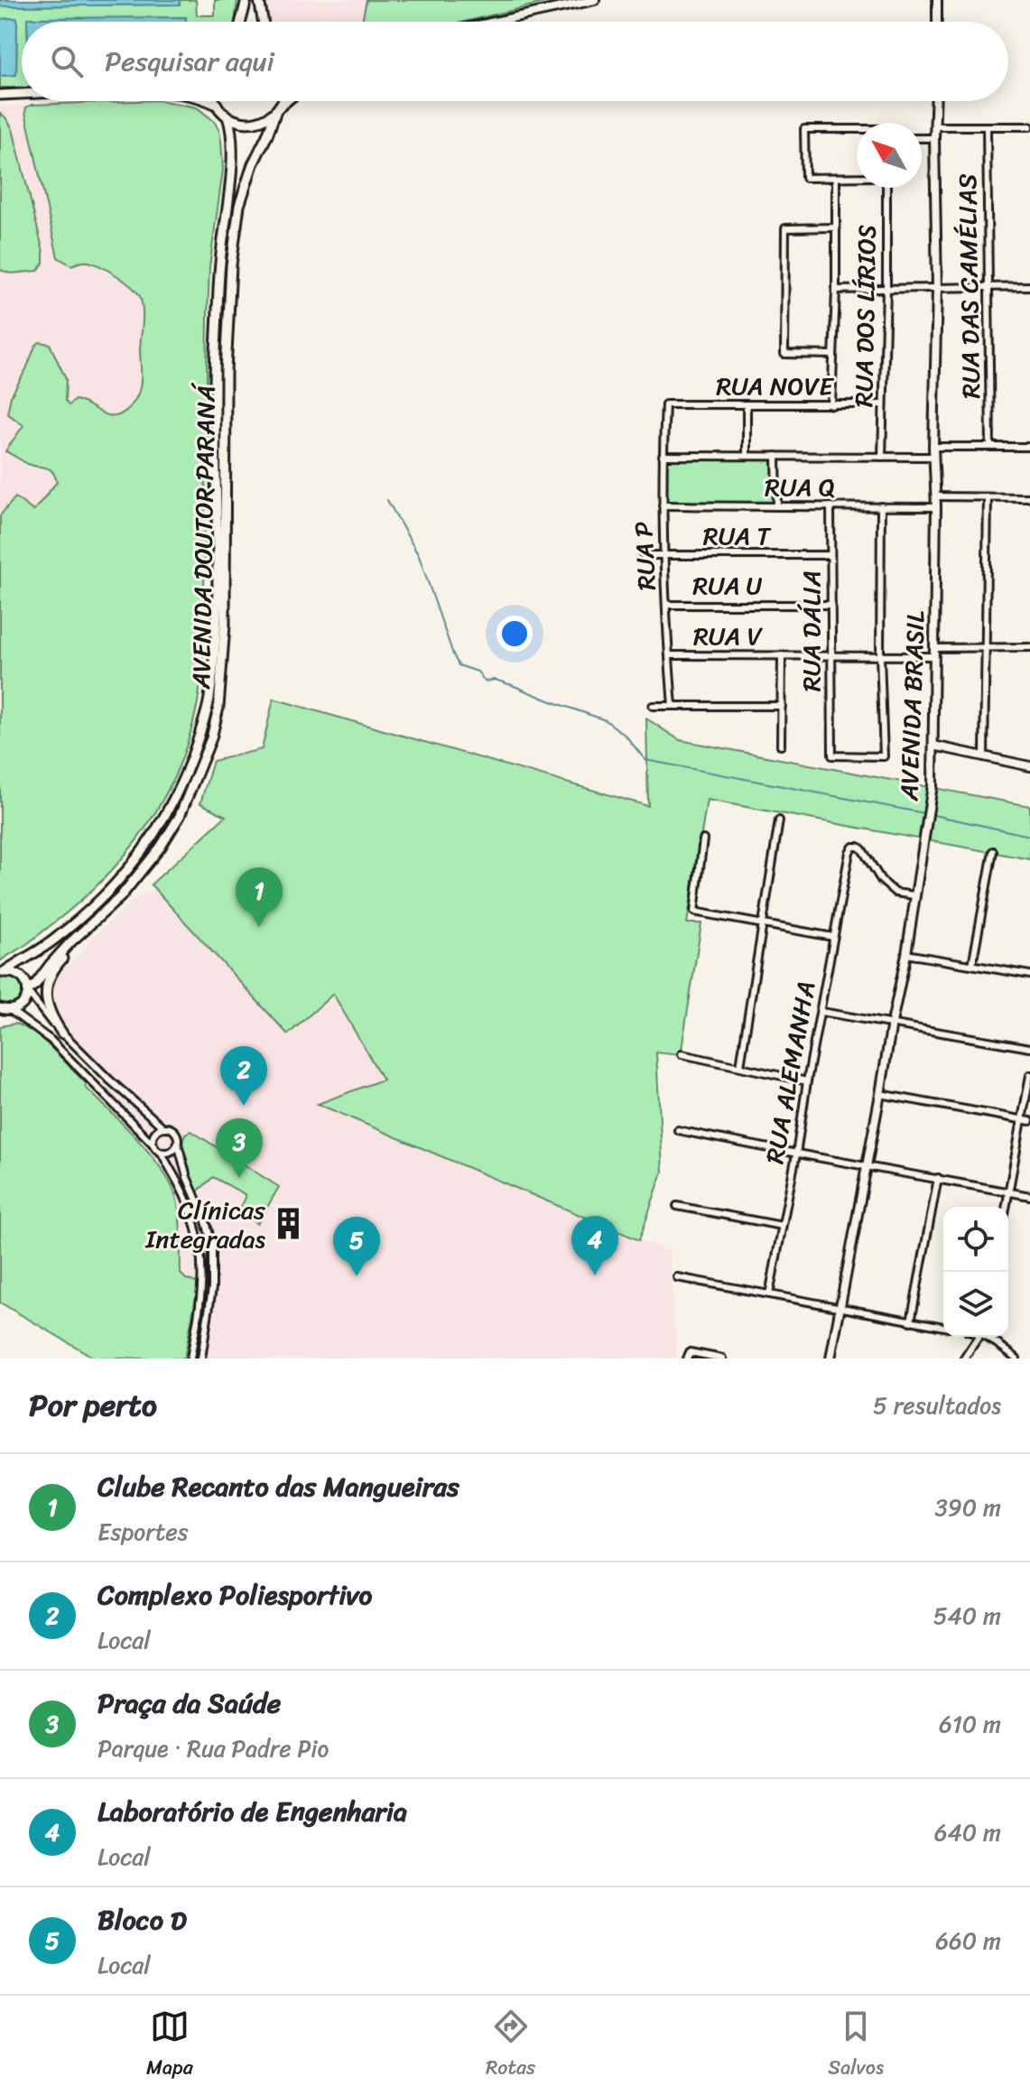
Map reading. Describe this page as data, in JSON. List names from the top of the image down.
{
  "streets": {
    "main road": ["AVENIDA DOUTOR PARANÁ"],
    "street": [
      "RUA DAS CAMÉLIAS",
      "RUA DOS LÍRIOS",
      "RUA NOVE",
      "RUA Q",
      "RUA T",
      "RUA P",
      "RUA U",
      "RUA DÁLIA",
      "RUA V",
      "AVENIDA BRASIL",
      "RUA ALEMANHA"
    ]
  },
  "crossings": [
    ["RUA DOS LÍRIOS", "RUA NOVE"],
    ["RUA NOVE", "RUA P"],
    ["RUA Q", "RUA P"],
    ["RUA Q", "RUA DÁLIA"],
    ["RUA Q", "AVENIDA BRASIL"],
    ["RUA T", "RUA P"],
    ["RUA T", "RUA DÁLIA"],
    ["RUA P", "RUA U"],
    ["RUA P", "RUA V"],
    ["RUA U", "RUA DÁLIA"],
    ["RUA DÁLIA", "RUA V"],
    ["RUA V", "AVENIDA BRASIL"],
    ["AVENIDA BRASIL", "RUA ALEMANHA"]
  ],
  "places": {
    "building": ["Clínicas Integradas"]
  },
  "north": "top left",
  "page": {
    "search": "Pesquisar aqui",
    "pins": [
      "1",
      "2",
      "3",
      "4",
      "5"
    ],
    "heading": ["Por perto", "5 resultados"],
    "list": [
      {
        "mark": "1",
        "name": "Clube Recanto das Mangueiras",
        "note": "Esportes",
        "value": "390 m"
      },
      {
        "mark": "2",
        "name": "Complexo Poliesportivo",
        "note": "Local",
        "value": "540 m"
      },
      {
        "mark": "3",
        "name": "Praça da Saúde",
        "note": "Parque · Rua Padre Pio",
        "value": "610 m"
      },
      {
        "mark": "4",
        "name": "Laboratório de Engenharia",
        "note": "Local",
        "value": "640 m"
      },
      {
        "mark": "5",
        "name": "Bloco D",
        "note": "Local",
        "value": "660 m"
      }
    ],
    "nav": ["Mapa", "Rotas", "Salvos"]
  }
}
